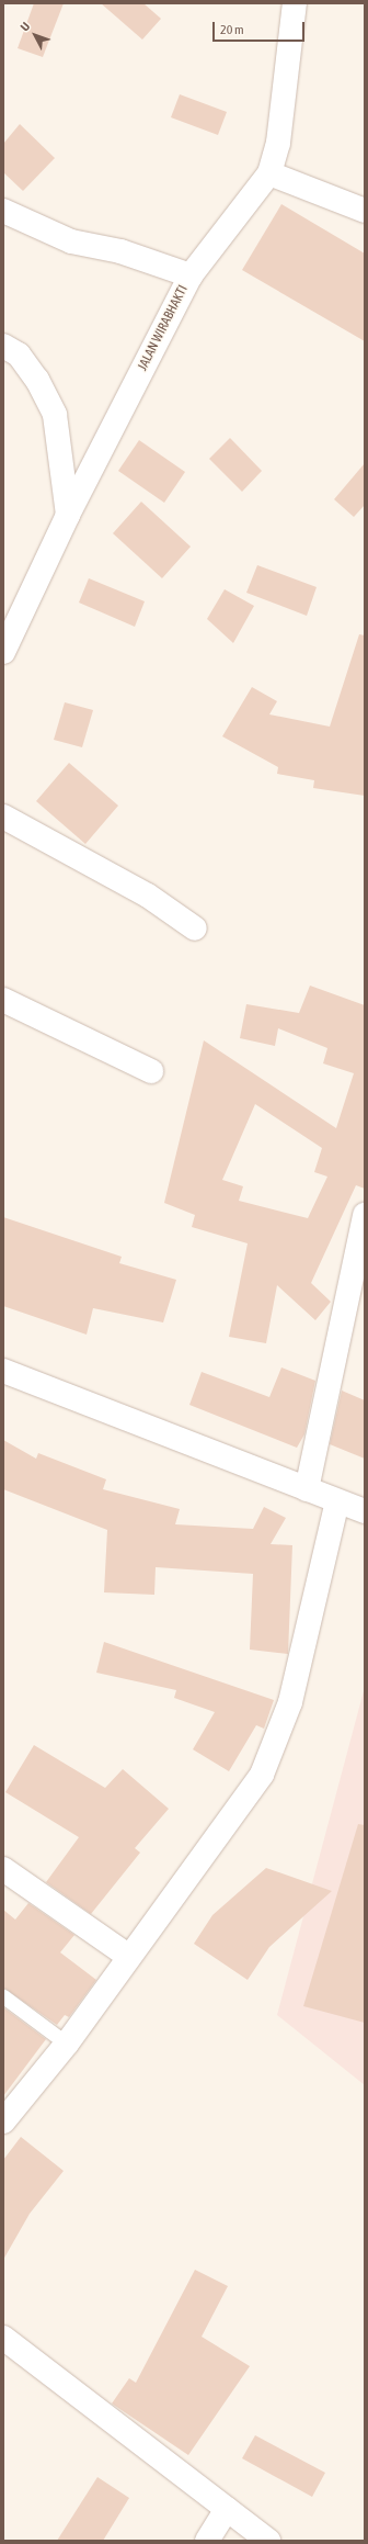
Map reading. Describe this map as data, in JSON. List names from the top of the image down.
{
  "streets": {
    "street": ["JALAN WIRABHAKTI"]
  },
  "scale_bar": "20 m",
  "north": "top left"
}
